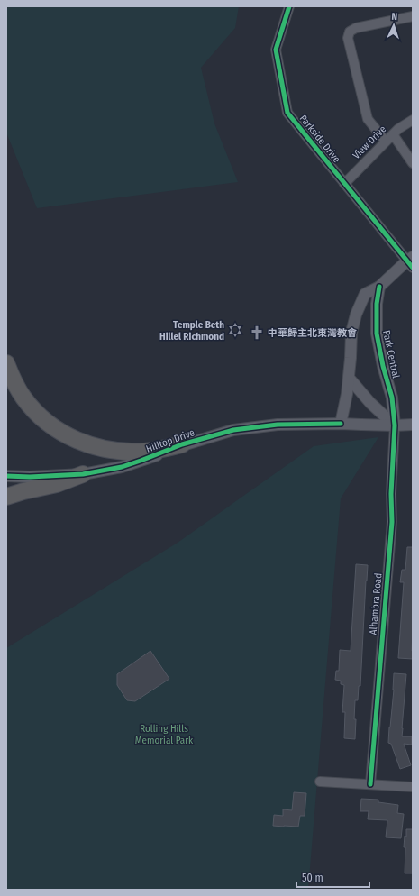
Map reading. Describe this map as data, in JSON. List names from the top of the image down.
{
  "streets": {
    "street": [
      "Parkside Drive",
      "View Drive",
      "Park Central",
      "Hilltop Drive",
      "Alhambra Road"
    ]
  },
  "crossings": [
    ["Parkside Drive", "View Drive"],
    ["Park Central", "Hilltop Drive"],
    ["Park Central", "Alhambra Road"],
    ["Hilltop Drive", "Alhambra Road"]
  ],
  "parks": ["Rolling Hills Memorial Park"],
  "places": {
    "synagogue": ["Temple Beth Hillel Richmond"],
    "church": ["中華歸主北東灣教會"]
  },
  "scale_bar": "50 m",
  "north": "top"
}
